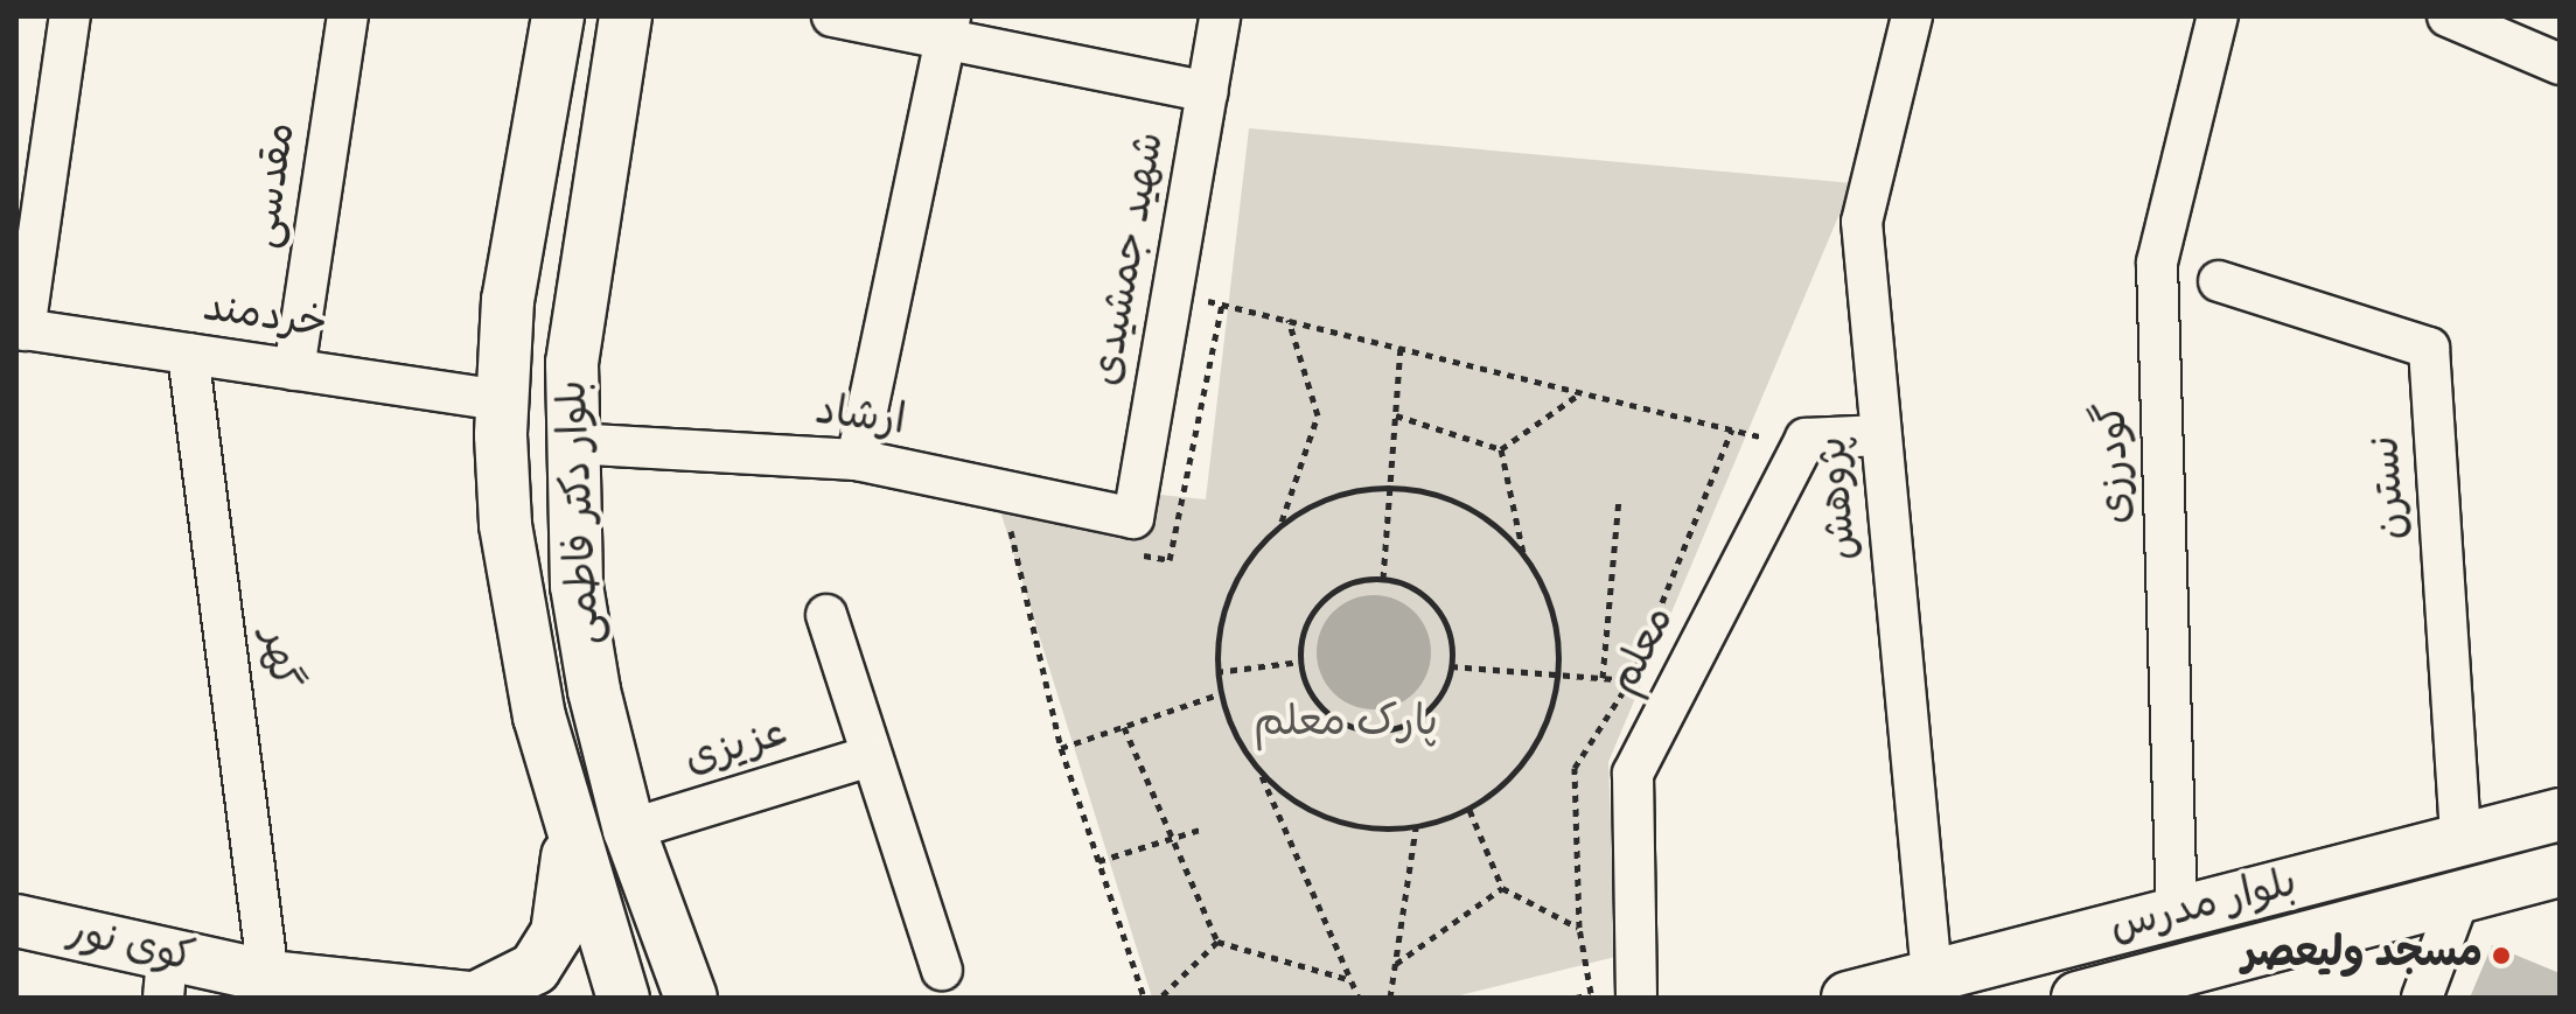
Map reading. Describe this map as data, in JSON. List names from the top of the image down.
{
  "streets": {
    "main road": ["بلوار دکتر فاطمی", "بلوار مدرس", "کوی نور"],
    "street": [
      "مقدسی",
      "شهید جمشیدی",
      "خردمند",
      "ارشاد",
      "گودرزی",
      "نسترن",
      "پژوهش",
      "معلم",
      "گهر",
      "عزیزی"
    ]
  },
  "crossings": [
    ["مقدسی", "خردمند"],
    ["شهید جمشیدی", "ارشاد"],
    ["خردمند", "بلوار دکتر فاطمی"],
    ["خردمند", "گهر"],
    ["ارشاد", "بلوار دکتر فاطمی"],
    ["گودرزی", "بلوار مدرس"],
    ["نسترن", "بلوار مدرس"],
    ["پژوهش", "بلوار مدرس"],
    ["بلوار دکتر فاطمی", "عزیزی"],
    ["بلوار دکتر فاطمی", "کوی نور"],
    ["گهر", "کوی نور"]
  ],
  "parks": ["پارک معلم"],
  "places": ["مسجد ولیعصر"]
}
